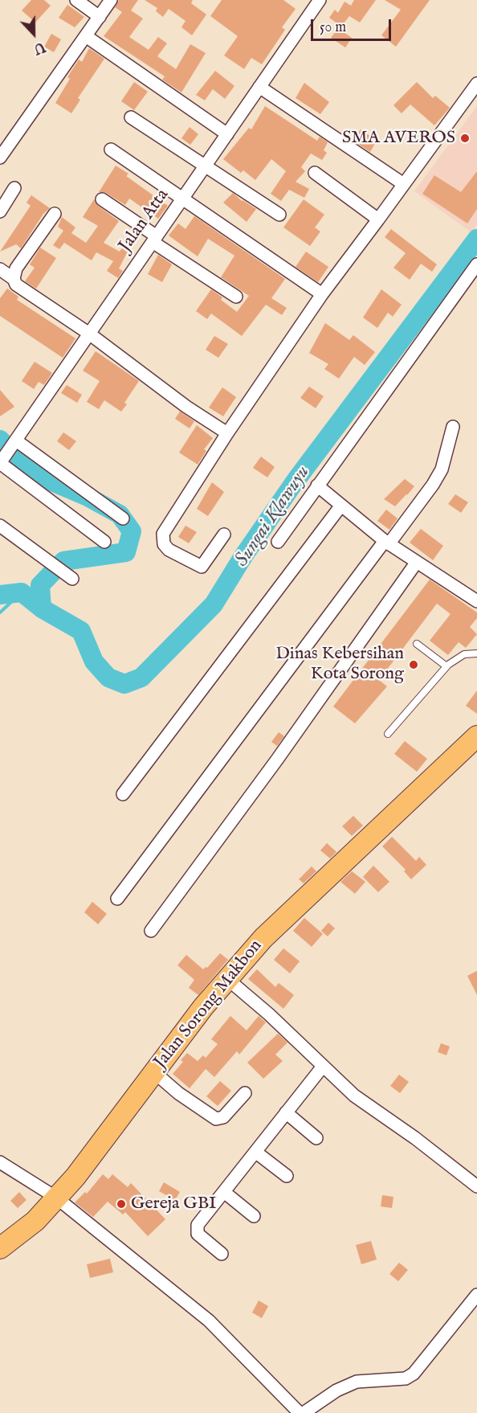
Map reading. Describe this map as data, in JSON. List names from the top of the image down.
{
  "streets": {
    "highway": ["Jalan Sorong Makbon"],
    "street": ["Jalan Atta"]
  },
  "water": ["Sungai Klawuyu"],
  "places": ["SMA AVEROS", "Dinas Kebersihan Kota Sorong", "Gereja GBI"],
  "scale_bar": "50 m",
  "north": "bottom"
}
